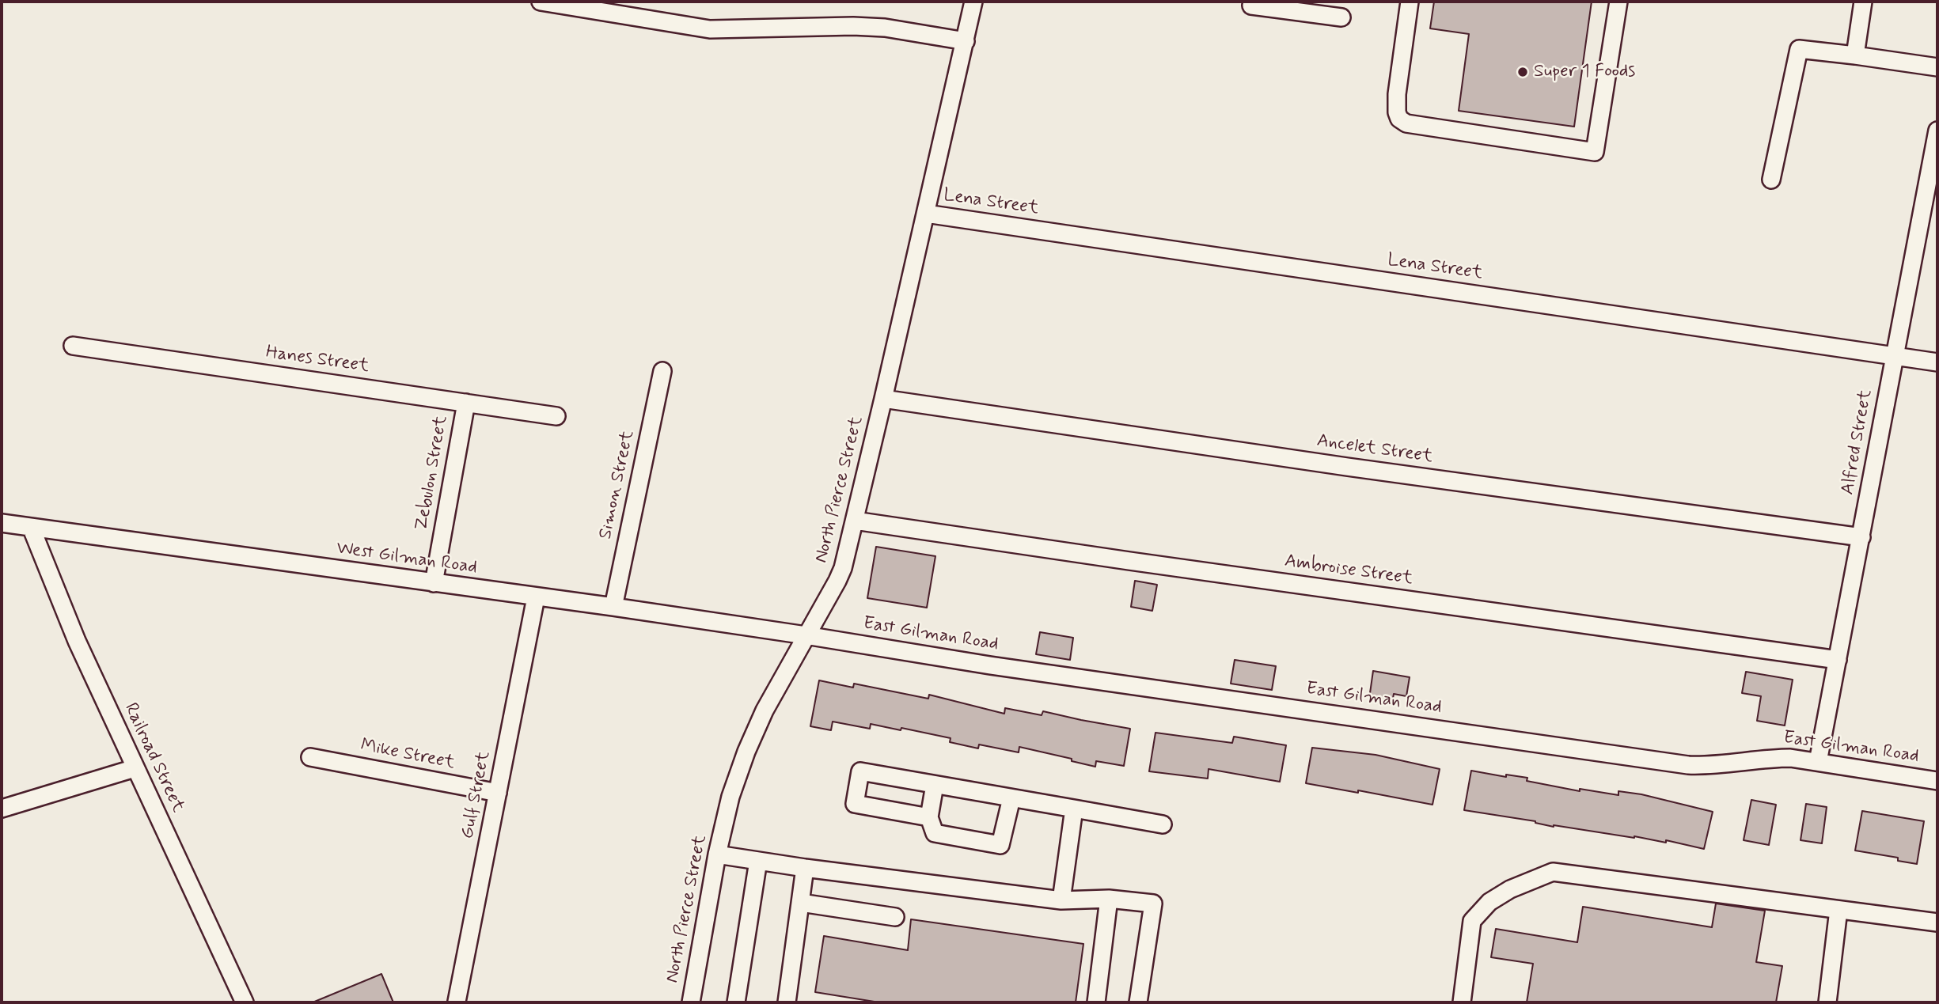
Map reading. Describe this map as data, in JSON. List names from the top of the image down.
{
  "streets": {
    "street": [
      "Lena Street",
      "Hanes Street",
      "Alfred Street",
      "Ancelet Street",
      "Zebulon Street",
      "Simon Street",
      "North Pierce Street",
      "West Gilman Road",
      "Ambroise Street",
      "East Gilman Road",
      "Mike Street",
      "Railroad Street",
      "Gulf Street"
    ]
  },
  "crossings": [
    ["Lena Street", "Alfred Street"],
    ["Lena Street", "North Pierce Street"],
    ["Hanes Street", "Zebulon Street"],
    ["Alfred Street", "Ancelet Street"],
    ["Alfred Street", "Ambroise Street"],
    ["Alfred Street", "East Gilman Road"],
    ["Ancelet Street", "North Pierce Street"],
    ["Zebulon Street", "West Gilman Road"],
    ["Simon Street", "West Gilman Road"],
    ["North Pierce Street", "West Gilman Road"],
    ["North Pierce Street", "Ambroise Street"],
    ["North Pierce Street", "East Gilman Road"],
    ["West Gilman Road", "East Gilman Road"],
    ["West Gilman Road", "Railroad Street"],
    ["West Gilman Road", "Gulf Street"],
    ["Mike Street", "Gulf Street"]
  ],
  "places": ["Super 1 Foods"]
}
